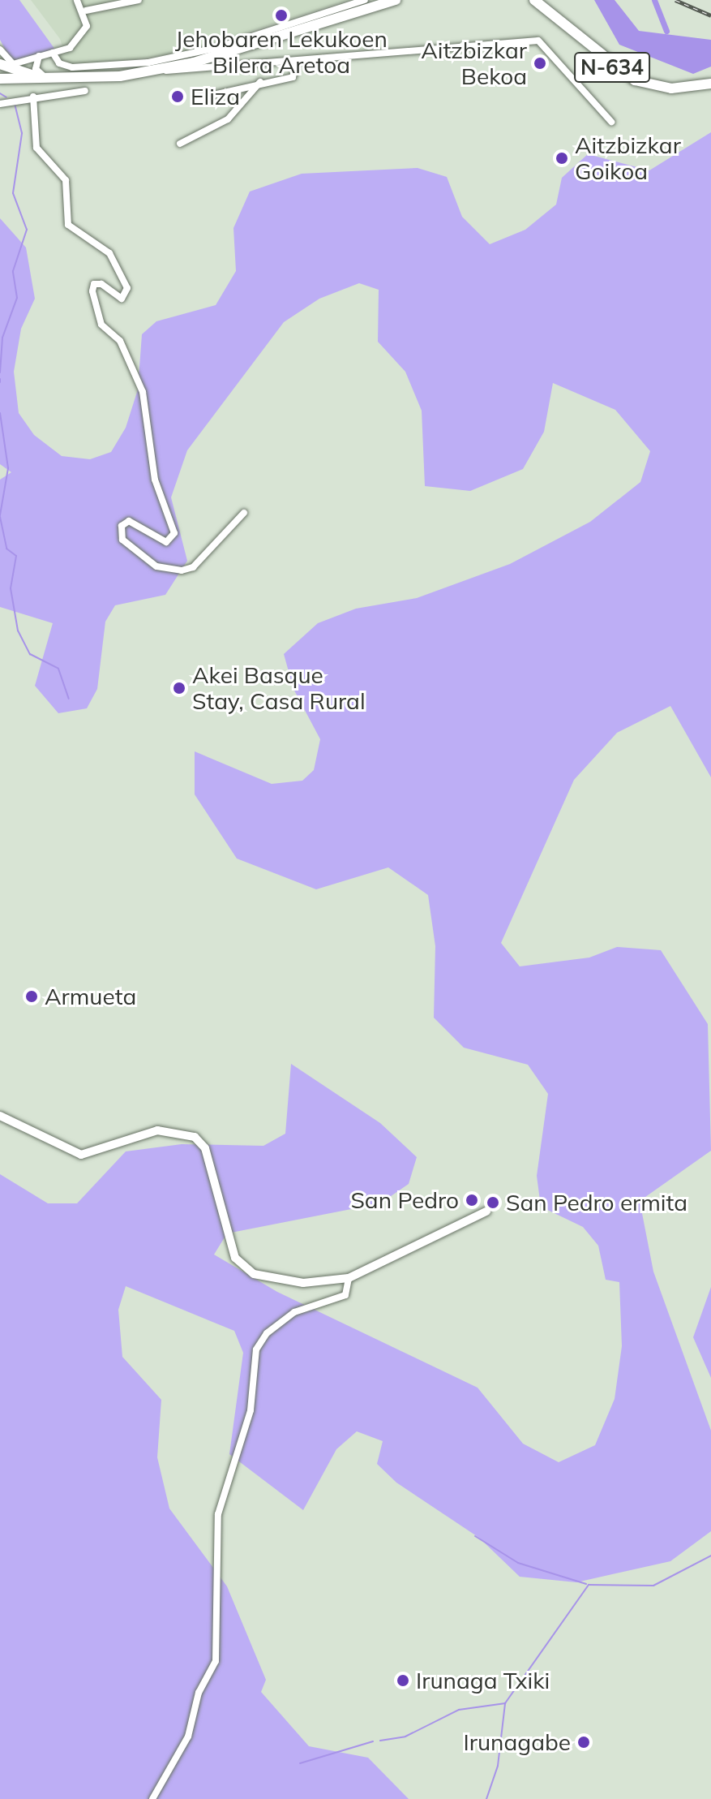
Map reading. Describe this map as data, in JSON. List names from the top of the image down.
{
  "streets": {
    "highway": ["N-634"]
  },
  "places": [
    "Jehobaren Lekukoen Bilera Aretoa",
    "Aitzbizkar Bekoa",
    "Eliza",
    "Aitzbizkar Goikoa",
    "Akei Basque Stay, Casa Rural",
    "Armueta",
    "San Pedro",
    "San Pedro ermita",
    "Irunaga Txiki",
    "Irunagabe"
  ]
}
